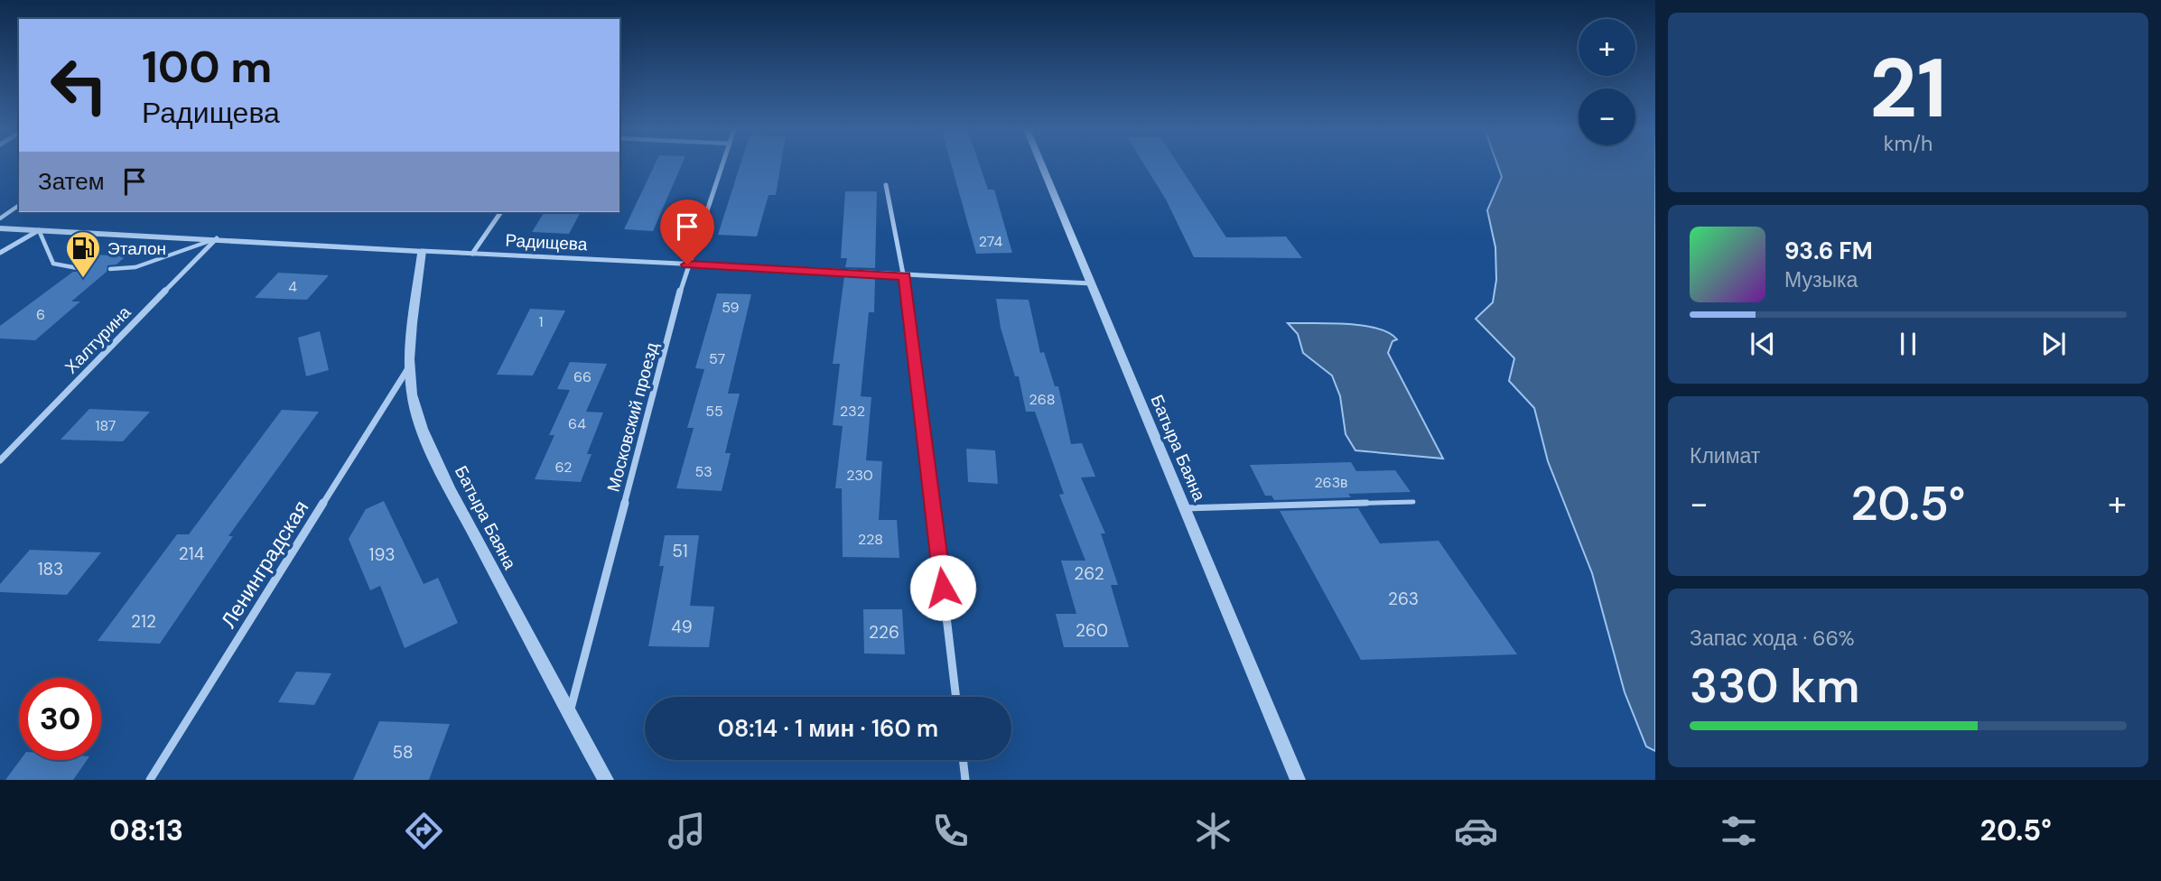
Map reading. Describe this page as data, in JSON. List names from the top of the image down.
{
  "streets": {
    "street": [
      "Радищева",
      "Халтурина",
      "Московский проезд",
      "Батыра Баяна",
      "Ленинградская"
    ]
  },
  "crossings": [
    ["Радищева", "Халтурина"],
    ["Радищева", "Московский проезд"],
    ["Радищева", "Батыра Баяна"],
    ["Московский проезд", "Батыра Баяна"],
    ["Батыра Баяна", "Ленинградская"]
  ],
  "places": {
    "fuel station": ["Эталон"]
  },
  "house_numbers": [
    "274",
    "4",
    "59",
    "6",
    "1",
    "57",
    "66",
    "268",
    "55",
    "232",
    "64",
    "187",
    "62",
    "53",
    "230",
    "263в",
    "228",
    "51",
    "214",
    "193",
    "183",
    "262",
    "263",
    "212",
    "49",
    "260",
    "226",
    "58"
  ],
  "page": {
    "tile": [
      ["21", "km/h"],
      "Климат",
      ["Запас хода · 66%", "330 km"]
    ],
    "map_buttons": ["+", "−"],
    "turn": ["100 m", "Радищева"],
    "then": "Затем",
    "song": ["93.6 FM", "Музыка"],
    "heat": ["−", "20.5°", "+"],
    "limit": "30",
    "trip": "08:14 · 1 мин · 160 m",
    "tabs": ["08:13", "20.5°"]
  }
}
